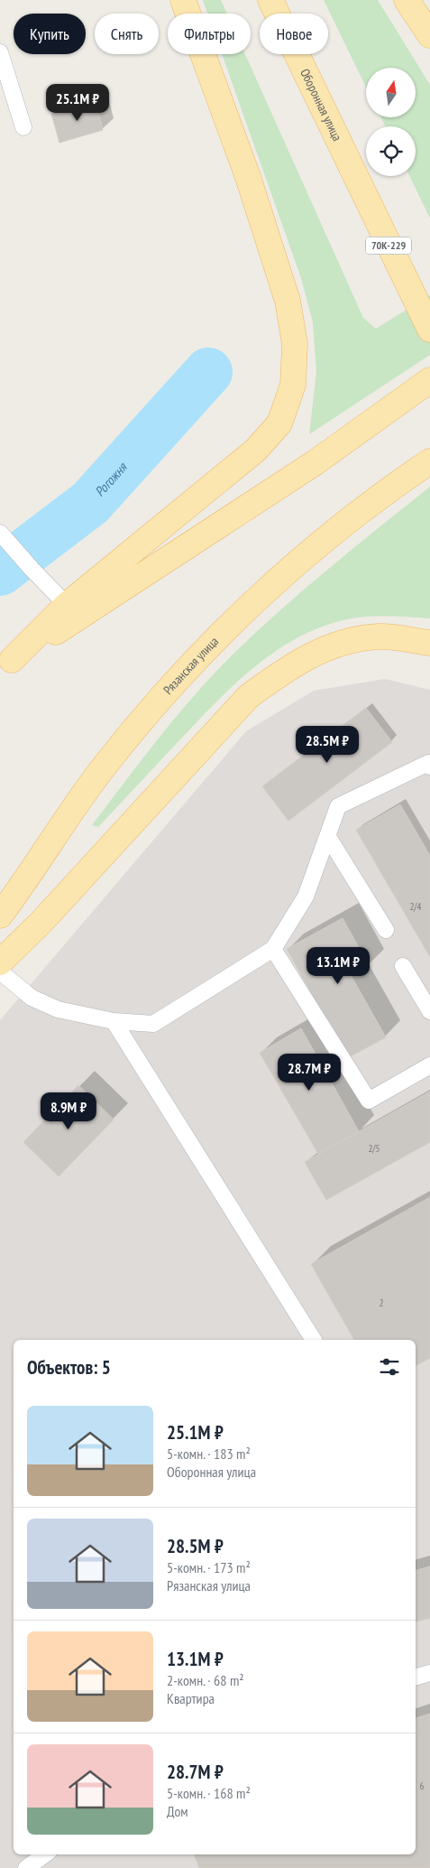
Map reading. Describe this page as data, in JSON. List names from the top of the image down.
{
  "streets": {
    "main road": ["Оборонная улица", "70К-229", "Рязанская улица"]
  },
  "water": ["Рогожня"],
  "house_numbers": [
    "2/4",
    "2/5",
    "2",
    "6"
  ],
  "north": "top",
  "page": {
    "chip": [
      "Купить",
      "Снять",
      "Фильтры",
      "Новое"
    ],
    "price": [
      "25.1M ₽",
      "28.5M ₽",
      "13.1M ₽",
      "28.7M ₽",
      "8.9M ₽"
    ],
    "heading": "Объектов: 5",
    "list": [
      {
        "name": "25.1M ₽",
        "note": "5-комн. · 183 m² · Оборонная улица"
      },
      {
        "name": "28.5M ₽",
        "note": "5-комн. · 173 m² · Рязанская улица"
      },
      {
        "name": "13.1M ₽",
        "note": "2-комн. · 68 m² · Квартира"
      },
      {
        "name": "28.7M ₽",
        "note": "5-комн. · 168 m² · Дом"
      }
    ]
  }
}
